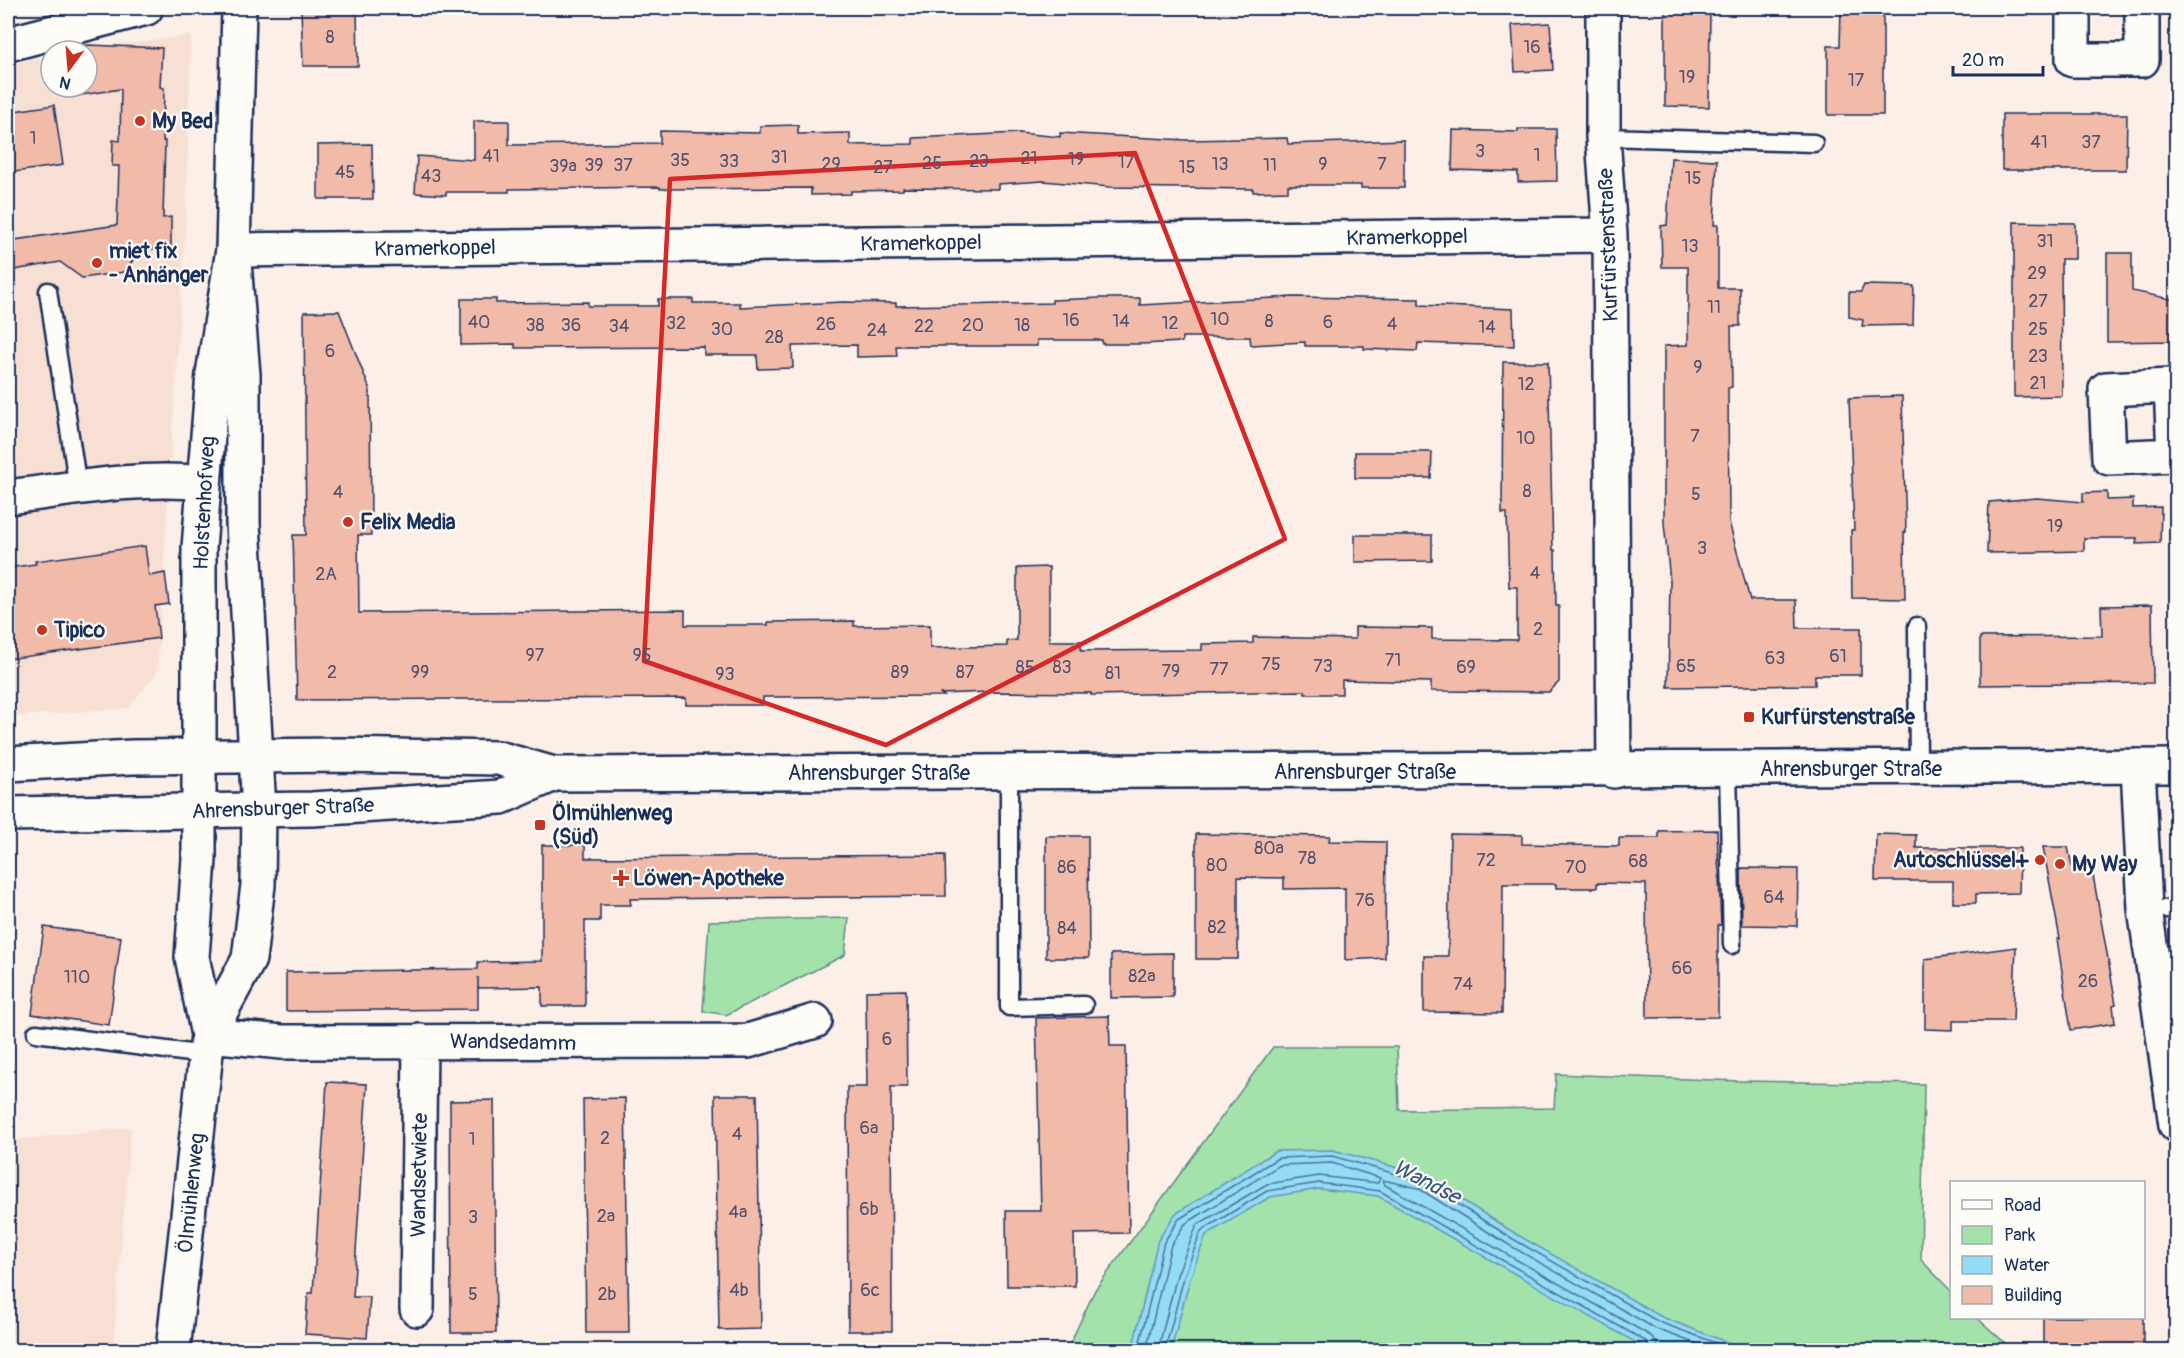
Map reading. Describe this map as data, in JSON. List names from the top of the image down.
{
  "streets": {
    "main road": [
      "Kramerkoppel",
      "Kurfürstenstraße",
      "Holstenhofweg",
      "Ahrensburger Straße",
      "Wandsedamm",
      "Wandsetwiete",
      "Ölmühlenweg"
    ]
  },
  "crossings": [
    ["Kramerkoppel", "Kurfürstenstraße"],
    ["Kramerkoppel", "Holstenhofweg"],
    ["Kurfürstenstraße", "Ahrensburger Straße"],
    ["Holstenhofweg", "Ahrensburger Straße"],
    ["Holstenhofweg", "Ölmühlenweg"],
    ["Ahrensburger Straße", "Ölmühlenweg"],
    ["Wandsedamm", "Wandsetwiete"],
    ["Wandsedamm", "Ölmühlenweg"]
  ],
  "water": ["Wandse"],
  "places": {
    "other": [
      "My Bed",
      "miet fix - Anhänger",
      "Felix Media",
      "Tipico",
      "Autoschlüssel+",
      "My Way"
    ],
    "transit": ["Kurfürstenstraße", "Ölmühlenweg (Süd)"],
    "health": ["Löwen-Apotheke"]
  },
  "house_numbers": [
    "8",
    "16",
    "19",
    "17",
    "1",
    "41",
    "37",
    "3",
    "1",
    "41",
    "31",
    "21",
    "19",
    "35",
    "33",
    "23",
    "17",
    "25",
    "29",
    "13",
    "9",
    "7",
    "39",
    "37",
    "11",
    "39a",
    "27",
    "15",
    "45",
    "43",
    "15",
    "31",
    "13",
    "29",
    "27",
    "11",
    "10",
    "16",
    "14",
    "8",
    "40",
    "6",
    "32",
    "12",
    "26",
    "4",
    "38",
    "36",
    "20",
    "18",
    "34",
    "22",
    "14",
    "30",
    "25",
    "24",
    "28",
    "6",
    "23",
    "9",
    "21",
    "12",
    "7",
    "10",
    "8",
    "4",
    "5",
    "19",
    "3",
    "4",
    "2A",
    "2",
    "97",
    "95",
    "61",
    "63",
    "71",
    "75",
    "73",
    "65",
    "85",
    "83",
    "69",
    "77",
    "79",
    "2",
    "99",
    "89",
    "87",
    "81",
    "93",
    "80a",
    "78",
    "72",
    "68",
    "80",
    "86",
    "70",
    "64",
    "76",
    "82",
    "84",
    "66",
    "82a",
    "110",
    "26",
    "74",
    "6",
    "6a",
    "4",
    "2",
    "1",
    "6b",
    "4a",
    "2a",
    "3",
    "4b",
    "6c",
    "5",
    "2b"
  ],
  "legend": [
    "Road",
    "Park",
    "Water",
    "Building"
  ],
  "scale_bar": "20 m",
  "north": "bottom"
}
